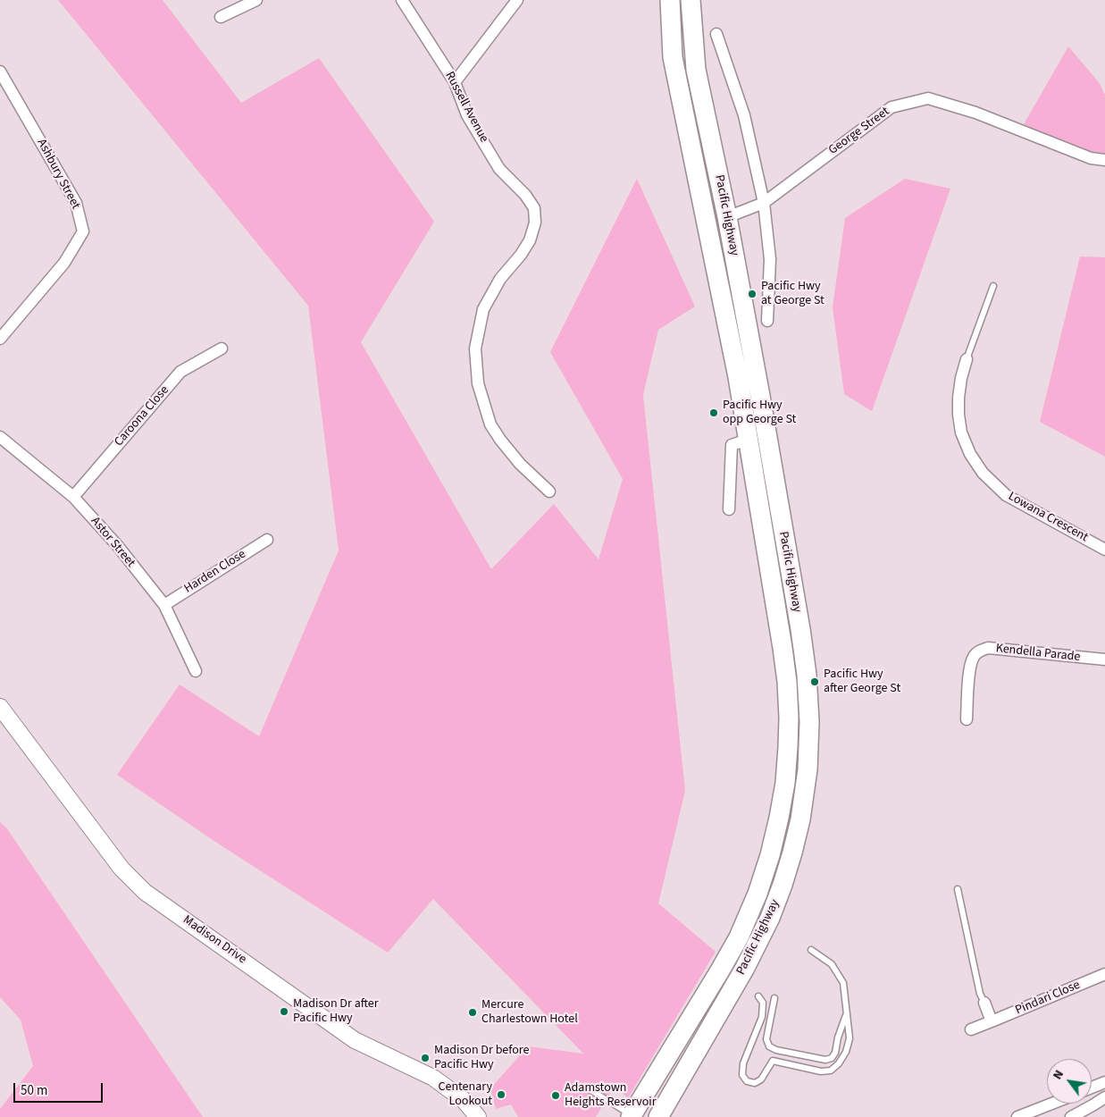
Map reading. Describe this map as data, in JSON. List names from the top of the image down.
{
  "streets": {
    "highway": ["Pacific Highway"],
    "main road": ["Madison Drive"],
    "street": [
      "Russell Avenue",
      "George Street",
      "Ashbury Street",
      "Caroona Close",
      "Lowana Crescent",
      "Astor Street",
      "Harden Close",
      "Kendella Parade",
      "Pindari Close"
    ]
  },
  "crossings": [
    ["George Street", "Pacific Highway"],
    ["Caroona Close", "Astor Street"],
    ["Astor Street", "Harden Close"]
  ],
  "places": [
    "Pacific Hwy at George St",
    "Pacific Hwy opp George St",
    "Pacific Hwy after George St",
    "Madison Dr after Pacific Hwy",
    "Mercure Charlestown Hotel",
    "Madison Dr before Pacific Hwy",
    "Centenary Lookout",
    "Adamstown Heights Reservoir"
  ],
  "scale_bar": "50 m",
  "north": "top left"
}
